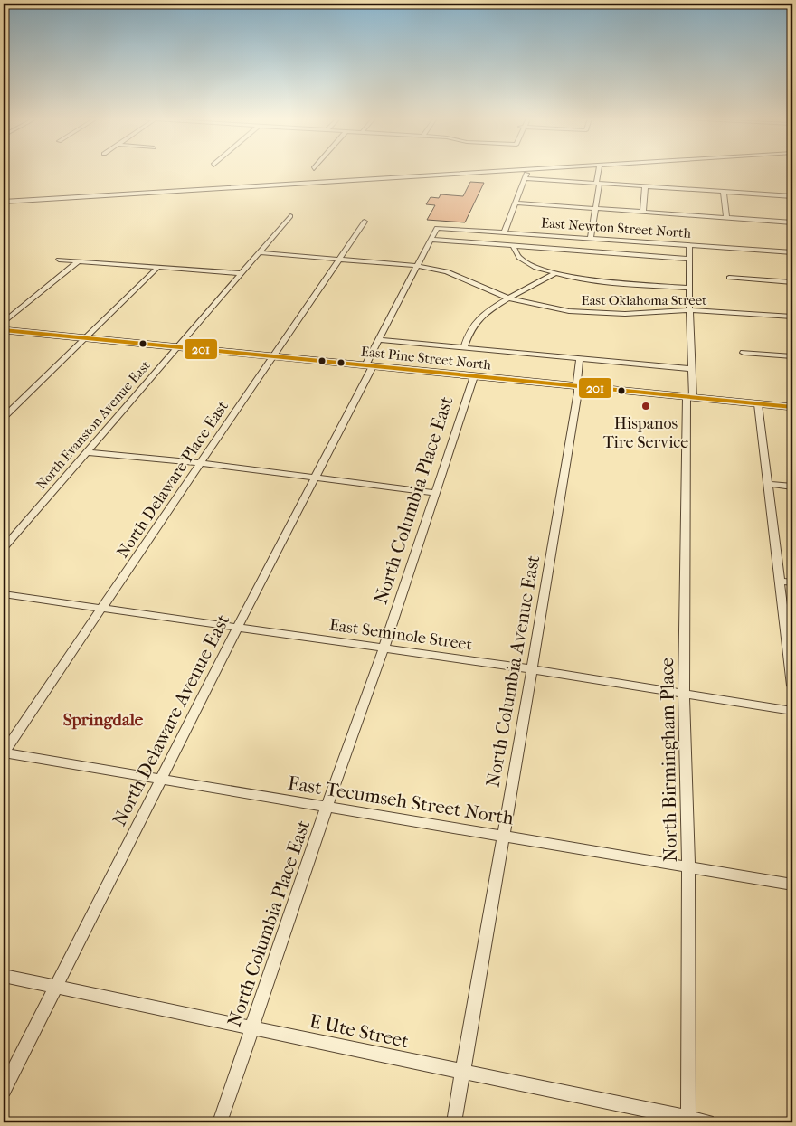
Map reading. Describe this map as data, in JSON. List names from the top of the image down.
{
  "streets": {
    "main road": ["East Pine Street North"],
    "street": [
      "East Newton Street North",
      "East Oklahoma Street",
      "North Evanston Avenue East",
      "North Delaware Place East",
      "North Columbia Place East",
      "East Seminole Street",
      "North Columbia Avenue East",
      "North Delaware Avenue East",
      "North Birmingham Place",
      "East Tecumseh Street North",
      "E Ute Street"
    ]
  },
  "crossings": [
    ["East Newton Street North", "North Delaware Avenue East"],
    ["East Newton Street North", "North Birmingham Place"],
    ["East Oklahoma Street", "North Evanston Avenue East"],
    ["East Oklahoma Street", "North Delaware Place East"],
    ["East Oklahoma Street", "North Delaware Avenue East"],
    ["East Oklahoma Street", "North Birmingham Place"],
    ["East Pine Street North", "North Evanston Avenue East"],
    ["East Pine Street North", "North Delaware Place East"],
    ["East Pine Street North", "North Columbia Place East"],
    ["East Pine Street North", "North Columbia Avenue East"],
    ["East Pine Street North", "North Delaware Avenue East"],
    ["East Pine Street North", "North Birmingham Place"],
    ["North Delaware Place East", "East Seminole Street"],
    ["North Delaware Place East", "East Tecumseh Street North"],
    ["North Columbia Place East", "East Seminole Street"],
    ["North Columbia Place East", "East Tecumseh Street North"],
    ["North Columbia Place East", "E Ute Street"],
    ["East Seminole Street", "North Columbia Avenue East"],
    ["East Seminole Street", "North Delaware Avenue East"],
    ["East Seminole Street", "North Birmingham Place"],
    ["North Columbia Avenue East", "East Tecumseh Street North"],
    ["North Columbia Avenue East", "E Ute Street"],
    ["North Delaware Avenue East", "East Tecumseh Street North"],
    ["North Delaware Avenue East", "E Ute Street"],
    ["North Birmingham Place", "East Tecumseh Street North"],
    ["North Birmingham Place", "E Ute Street"]
  ],
  "districts": ["Springdale"],
  "places": ["Hispanos Tire Service"],
  "lines": ["transit line 201"]
}
